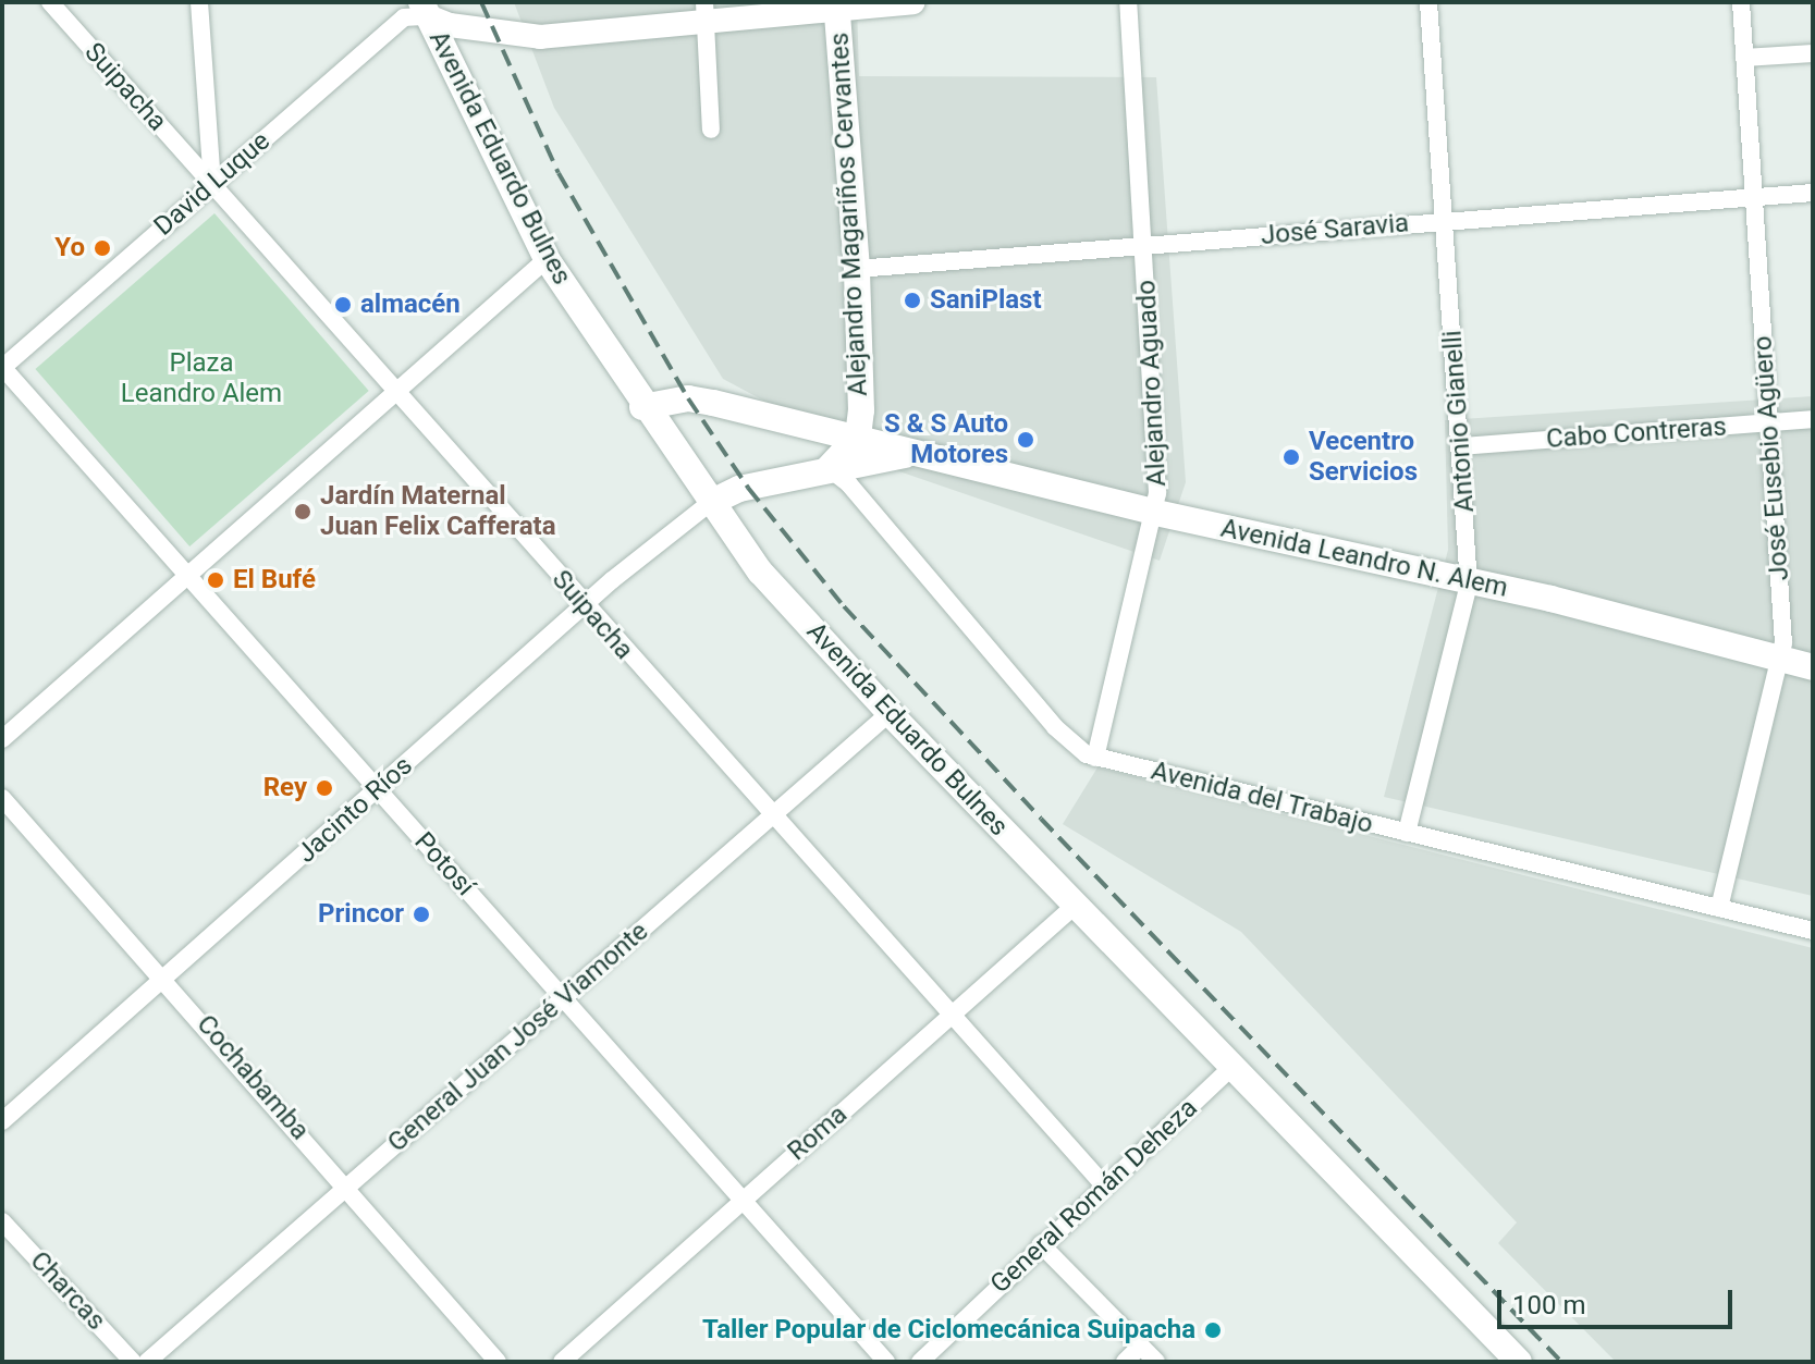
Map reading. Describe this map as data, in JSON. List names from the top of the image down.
{
  "streets": {
    "main road": ["Avenida Eduardo Bulnes", "Alejandro Magariños Cervantes", "Avenida Leandro N. Alem"],
    "street": [
      "Suipacha",
      "David Luque",
      "José Saravia",
      "Alejandro Aguado",
      "Antonio Gianelli",
      "Cabo Contreras",
      "José Eusebio Agüero",
      "Avenida del Trabajo",
      "Jacinto Ríos",
      "Potosí",
      "General Juan José Viamonte",
      "Cochabamba",
      "Roma",
      "General Román Deheza",
      "Charcas"
    ]
  },
  "crossings": [
    ["Suipacha", "David Luque"],
    ["Suipacha", "Jacinto Ríos"],
    ["Suipacha", "General Juan José Viamonte"],
    ["Suipacha", "Roma"],
    ["Suipacha", "General Román Deheza"],
    ["Avenida Eduardo Bulnes", "David Luque"],
    ["Avenida Eduardo Bulnes", "Avenida Leandro N. Alem"],
    ["Avenida Eduardo Bulnes", "Jacinto Ríos"],
    ["Avenida Eduardo Bulnes", "General Juan José Viamonte"],
    ["Avenida Eduardo Bulnes", "Roma"],
    ["Avenida Eduardo Bulnes", "General Román Deheza"],
    ["David Luque", "Potosí"],
    ["Alejandro Magariños Cervantes", "José Saravia"],
    ["Alejandro Magariños Cervantes", "Avenida Leandro N. Alem"],
    ["José Saravia", "Alejandro Aguado"],
    ["José Saravia", "Antonio Gianelli"],
    ["José Saravia", "José Eusebio Agüero"],
    ["Alejandro Aguado", "Avenida Leandro N. Alem"],
    ["Alejandro Aguado", "Avenida del Trabajo"],
    ["Antonio Gianelli", "Cabo Contreras"],
    ["Antonio Gianelli", "Avenida Leandro N. Alem"],
    ["Antonio Gianelli", "Avenida del Trabajo"],
    ["Cabo Contreras", "José Eusebio Agüero"],
    ["José Eusebio Agüero", "Avenida Leandro N. Alem"],
    ["José Eusebio Agüero", "Avenida del Trabajo"],
    ["Avenida Leandro N. Alem", "Avenida del Trabajo"],
    ["Avenida Leandro N. Alem", "Jacinto Ríos"],
    ["Jacinto Ríos", "Potosí"],
    ["Jacinto Ríos", "Cochabamba"],
    ["Potosí", "General Juan José Viamonte"],
    ["Potosí", "Roma"],
    ["General Juan José Viamonte", "Cochabamba"]
  ],
  "parks": ["Plaza Leandro Alem"],
  "places": [
    "Yo",
    "SaniPlast",
    "almacén",
    "S & S Auto Motores",
    "Vecentro Servicios",
    "Jardín Maternal Juan Felix Cafferata",
    "El Bufé",
    "Rey",
    "Princor",
    "Taller Popular de Ciclomecánica Suipacha"
  ],
  "scale_bar": "100 m"
}
